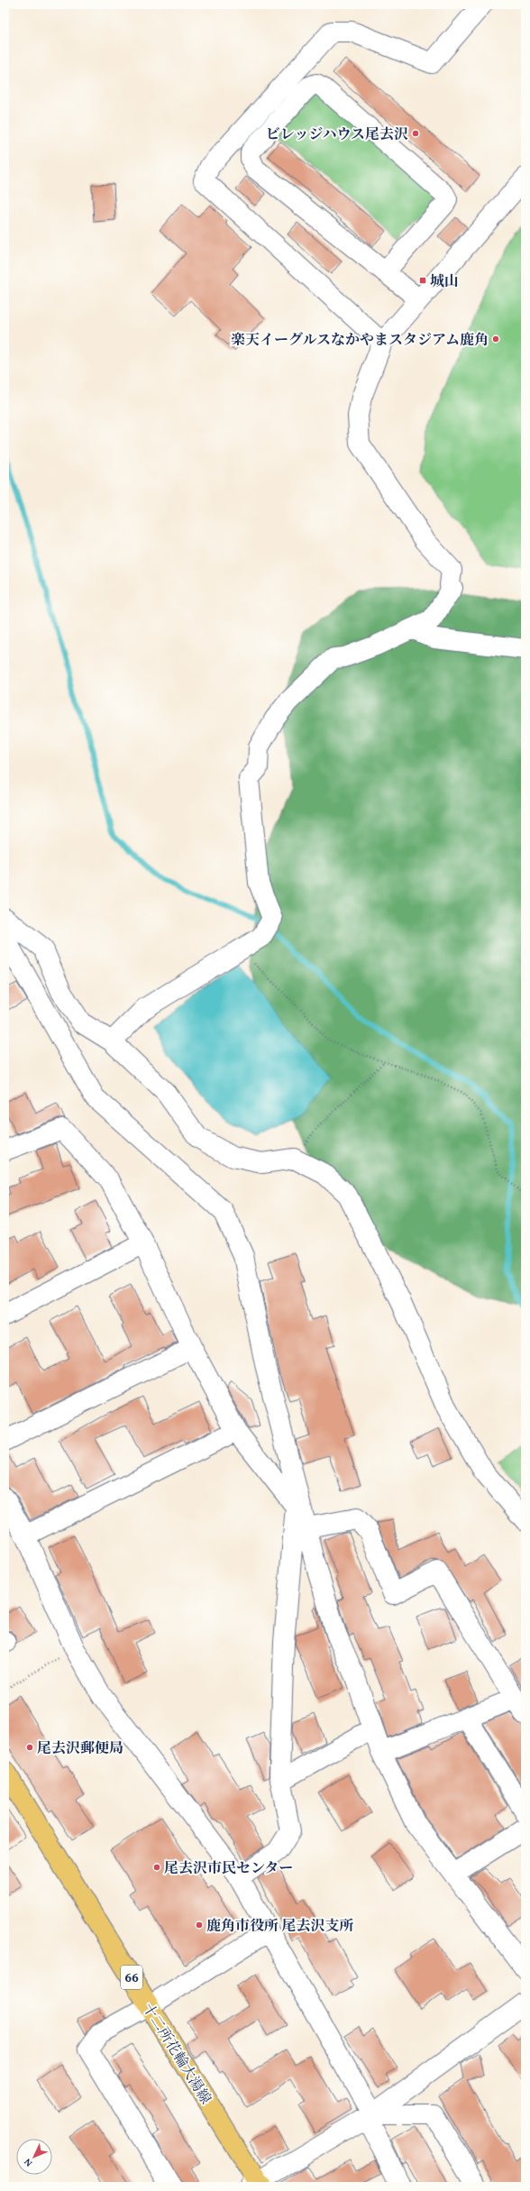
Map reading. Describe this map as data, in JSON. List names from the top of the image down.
{
  "streets": {
    "main road": ["66", "十二所花輪大湯線"]
  },
  "places": {
    "other": [
      "ビレッジハウス尾去沢",
      "楽天イーグルスなかやまスタジアム鹿角",
      "尾去沢郵便局",
      "尾去沢市民センター",
      "鹿角市役所 尾去沢支所"
    ],
    "transit": ["城山"]
  },
  "north": "bottom left"
}
